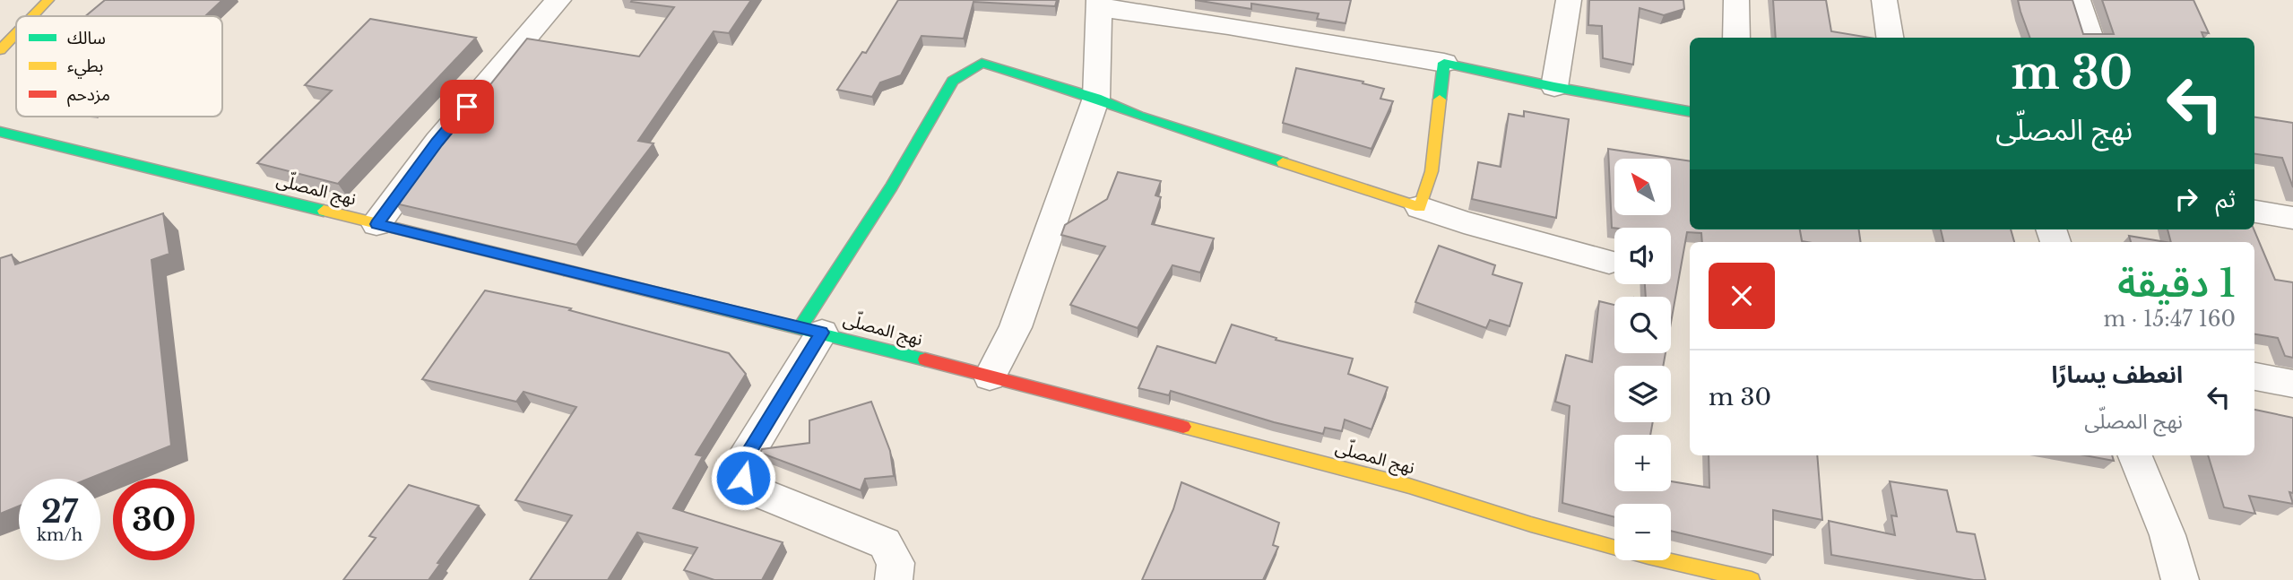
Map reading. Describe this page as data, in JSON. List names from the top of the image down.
{
  "streets": {
    "street": ["نهج المصلّى"]
  },
  "legend": ["سالك", "بطيء", "مزدحم"],
  "north": "top left",
  "page": {
    "turn": ["30 m", "نهج المصلّى"],
    "map_buttons": ["+", "−"],
    "then": "ثم",
    "heading": ["1 دقيقة", "160 m · 15:47"],
    "list": [
      {
        "name": "انعطف يسارًا",
        "note": "نهج المصلّى",
        "value": "30 m"
      }
    ],
    "speed": "27 km/h",
    "limit": "30"
  }
}
